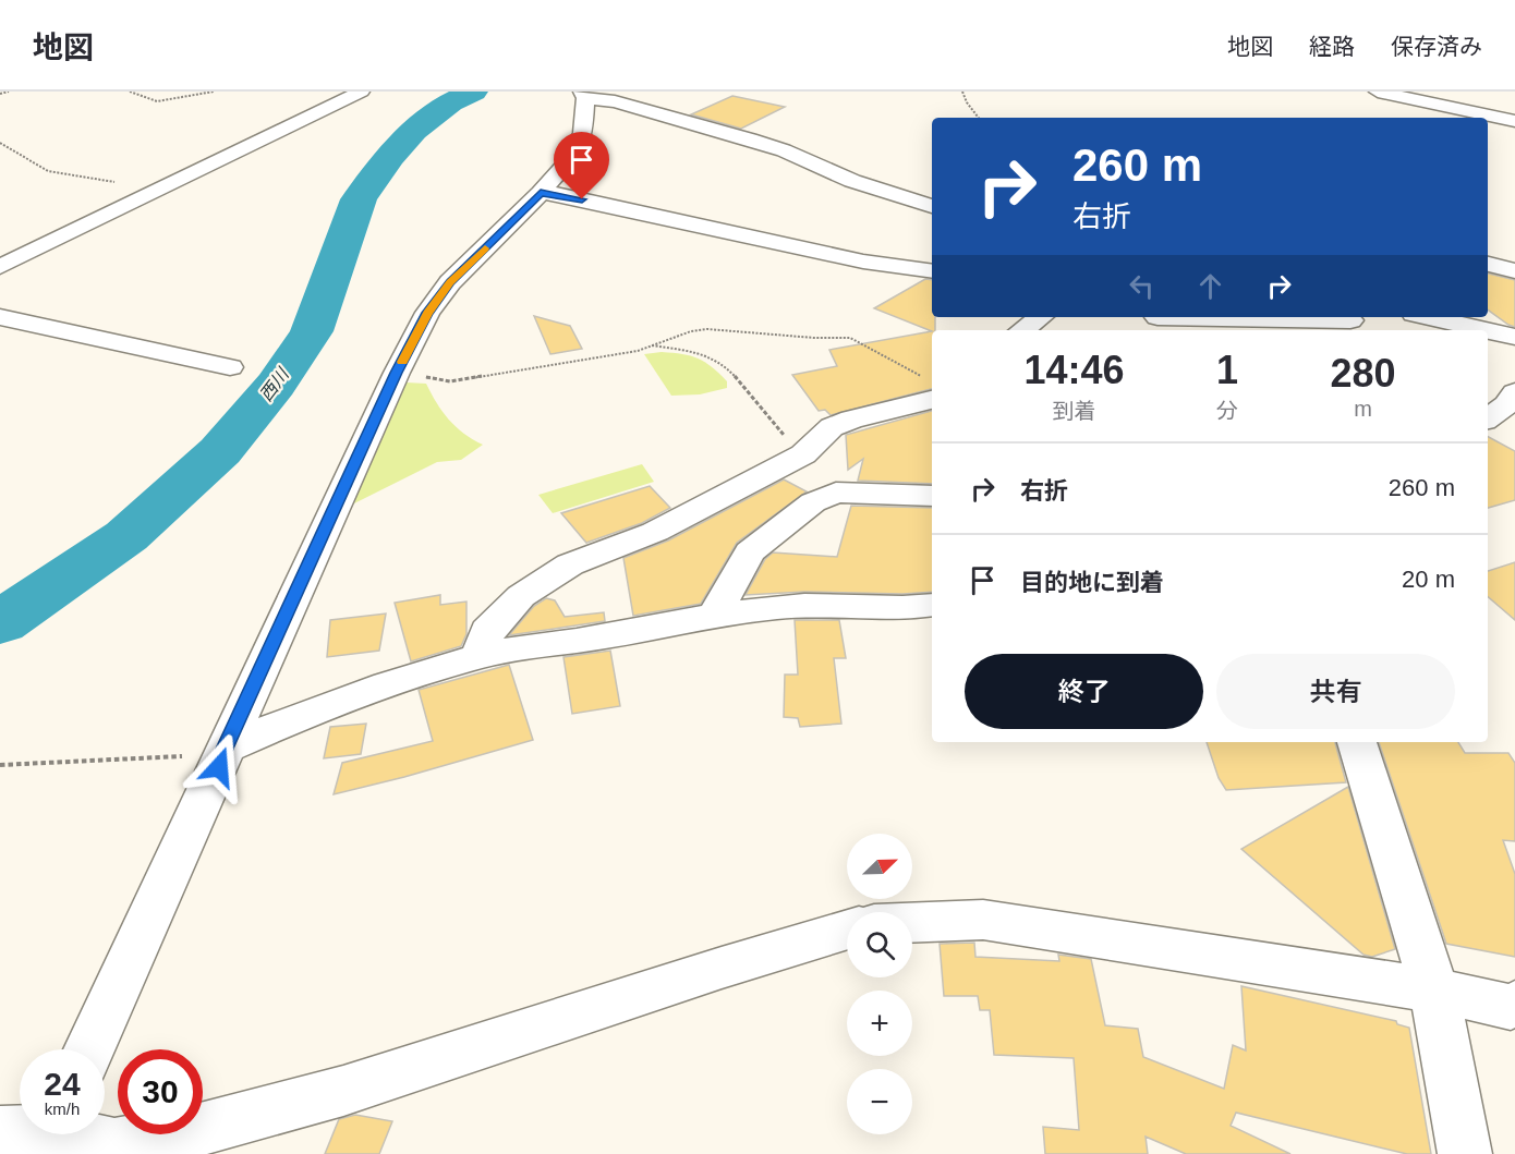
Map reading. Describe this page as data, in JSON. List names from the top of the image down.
{
  "water": ["西川"],
  "north": "top right",
  "page": {
    "header": "地図",
    "nav": ["地図", "経路", "保存済み"],
    "turn": ["260 m", "右折"],
    "eta": [
      "14:46",
      "到着",
      "1",
      "分",
      "280",
      "m"
    ],
    "list": [
      {
        "name": "右折",
        "value": "260 m"
      },
      {
        "name": "目的地に到着",
        "value": "20 m"
      }
    ],
    "buttons": ["終了", "共有"],
    "map_buttons": ["+", "−"],
    "speed": "24 km/h",
    "limit": "30"
  }
}
